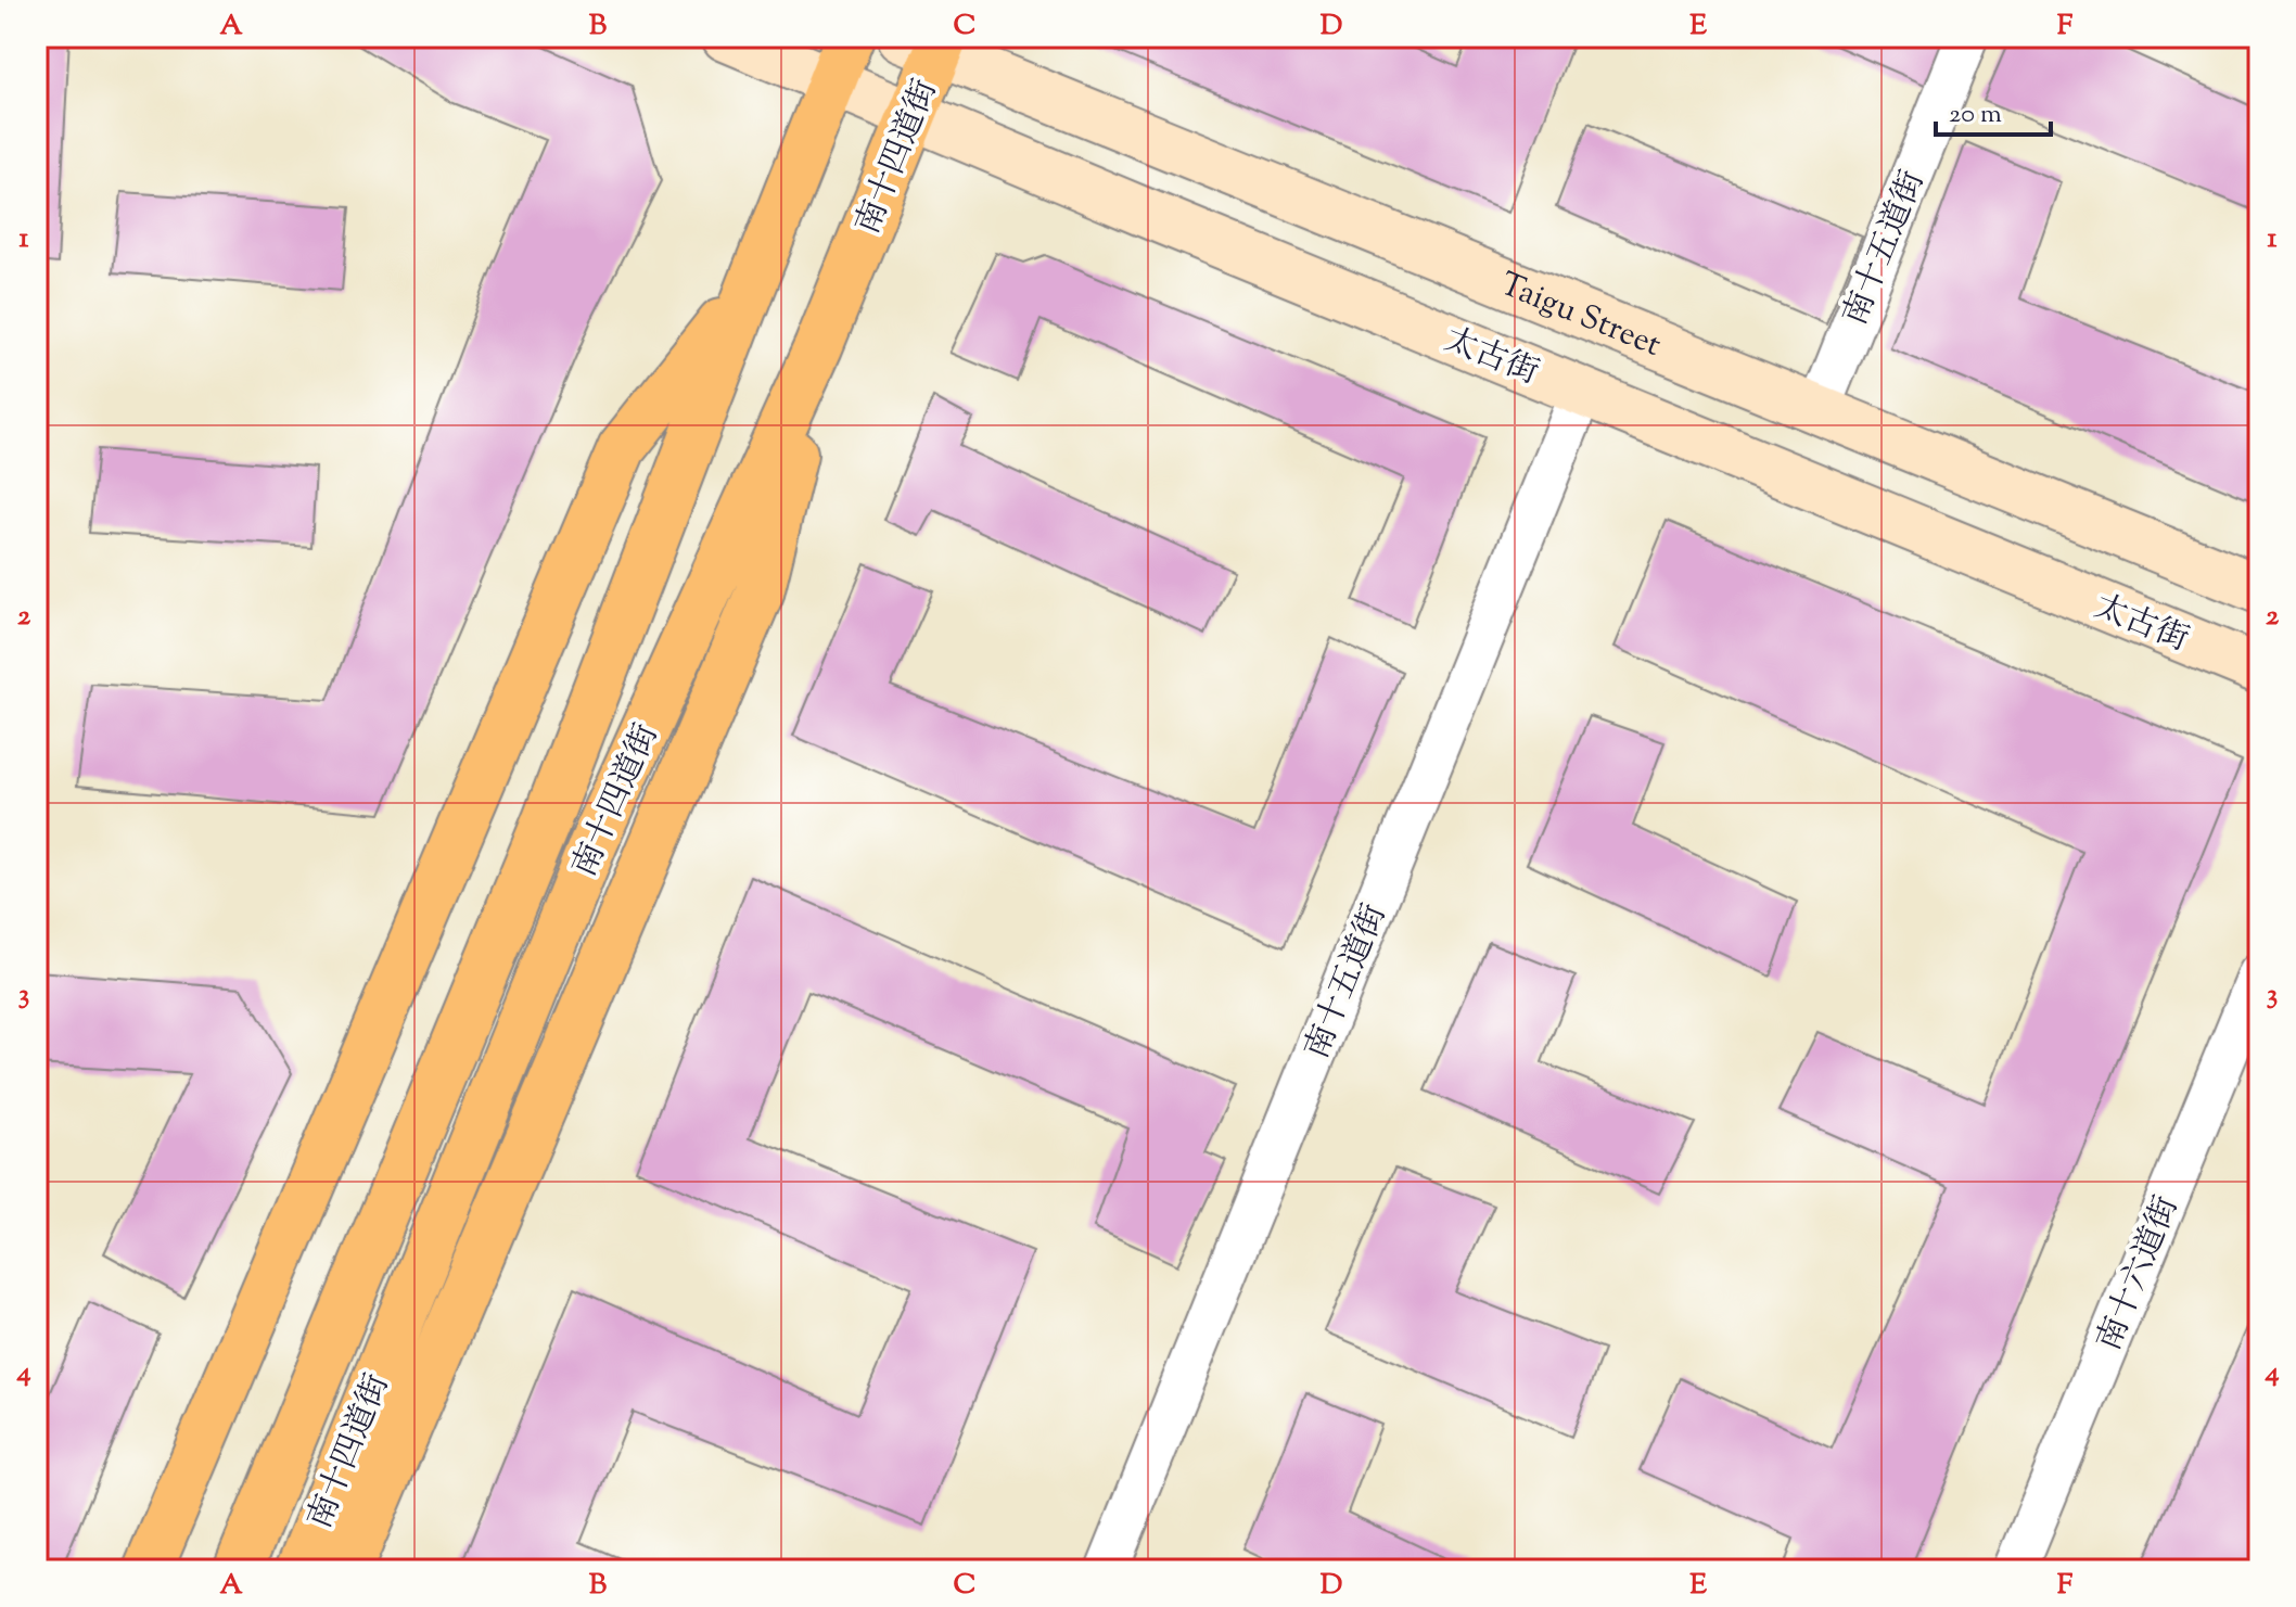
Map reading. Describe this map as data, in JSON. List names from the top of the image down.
{
  "streets": {
    "main road": ["南十四道街", "Taigu Street", "太古街"],
    "street": ["南十五道街", "南十六道街"]
  },
  "crossings": [
    ["南十四道街", "Taigu Street"],
    ["南十四道街", "太古街"],
    ["南十五道街", "Taigu Street"],
    ["南十五道街", "太古街"]
  ],
  "scale_bar": "20 m",
  "grid": {
    "columns": [
      "A",
      "B",
      "C",
      "D",
      "E",
      "F"
    ],
    "rows": [
      "1",
      "2",
      "3",
      "4"
    ]
  }
}
